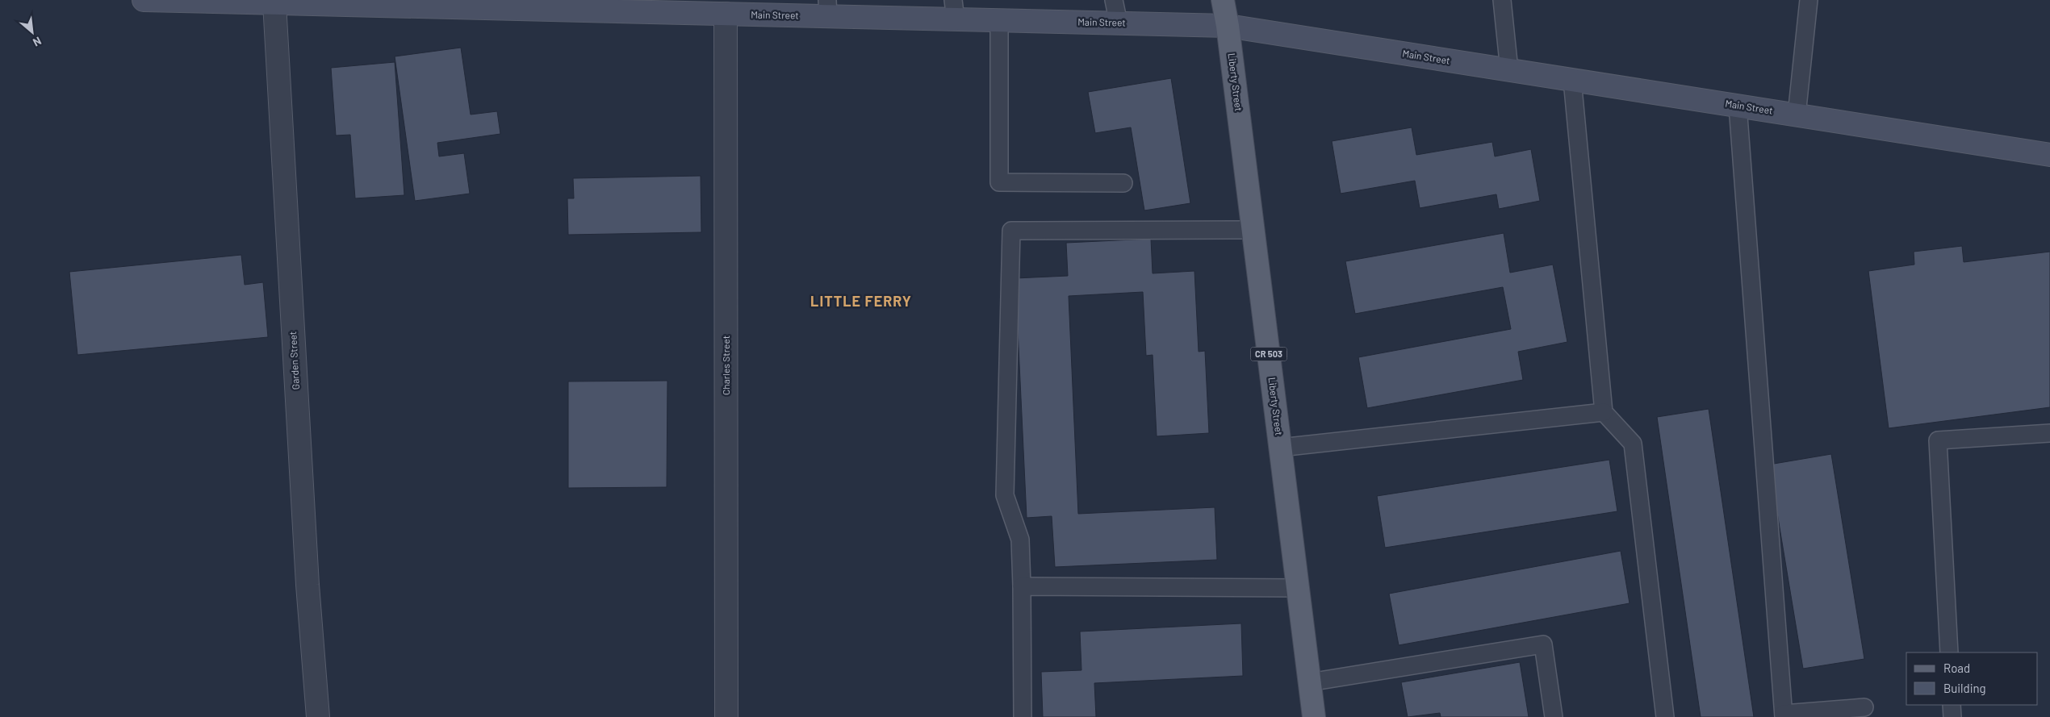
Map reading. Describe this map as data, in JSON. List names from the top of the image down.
{
  "streets": {
    "main road": ["Liberty Street", "CR 503"],
    "street": ["Main Street", "Garden Street", "Charles Street"]
  },
  "crossings": [
    ["Main Street", "Liberty Street"],
    ["Main Street", "Garden Street"],
    ["Main Street", "Charles Street"]
  ],
  "districts": ["LITTLE FERRY"],
  "legend": ["Road", "Building"],
  "north": "bottom right"
}
